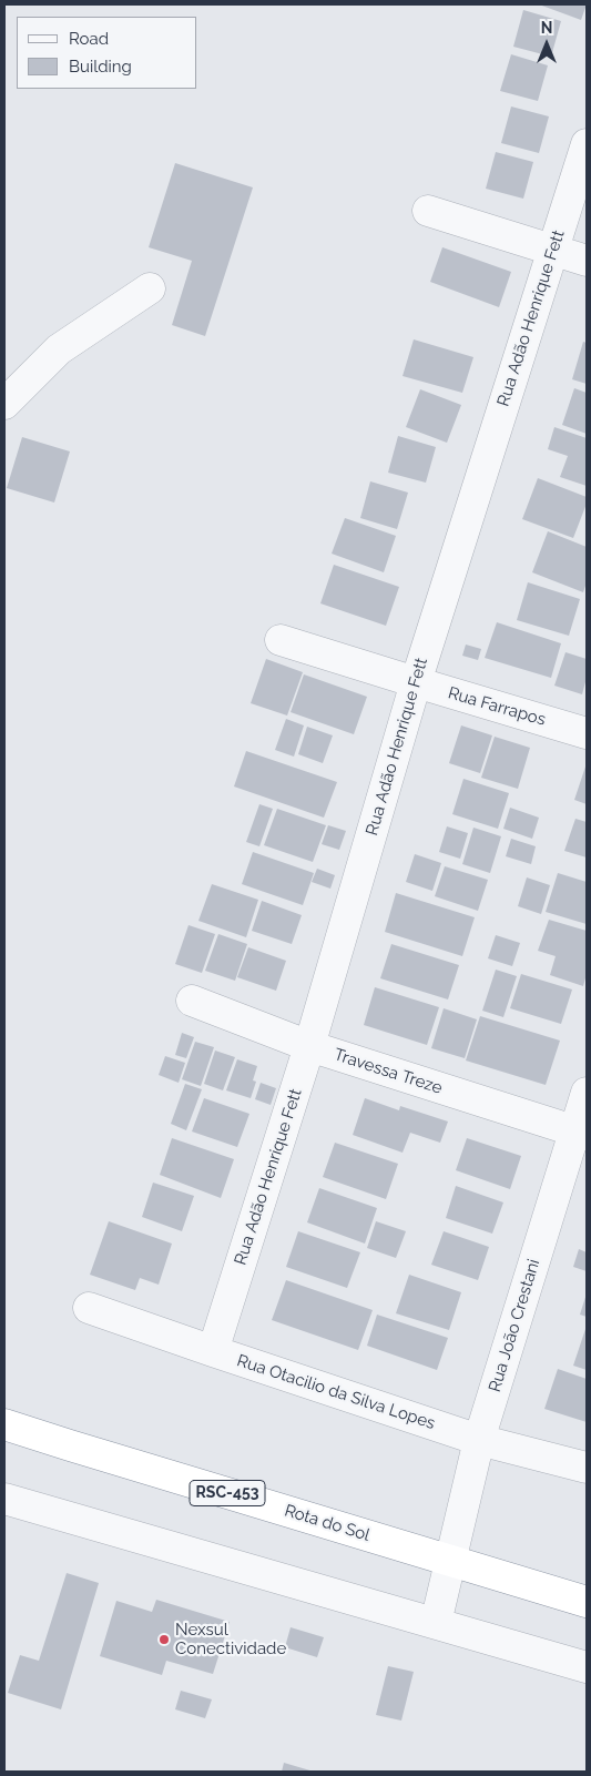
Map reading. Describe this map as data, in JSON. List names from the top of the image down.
{
  "streets": {
    "highway": ["RSC-453", "Rota do Sol"],
    "street": [
      "Rua Adão Henrique Fett",
      "Rua Farrapos",
      "Travessa Treze",
      "Rua João Crestani",
      "Rua Otacilio da Silva Lopes"
    ]
  },
  "crossings": [
    ["Rua Adão Henrique Fett", "Rua Farrapos"],
    ["Rua Adão Henrique Fett", "Travessa Treze"],
    ["Rua Adão Henrique Fett", "Rua Otacilio da Silva Lopes"],
    ["Travessa Treze", "Rua João Crestani"],
    ["Rua João Crestani", "Rua Otacilio da Silva Lopes"],
    ["Rua João Crestani", "Rota do Sol"]
  ],
  "places": ["Nexsul Conectividade"],
  "legend": ["Road", "Building"],
  "north": "top"
}
